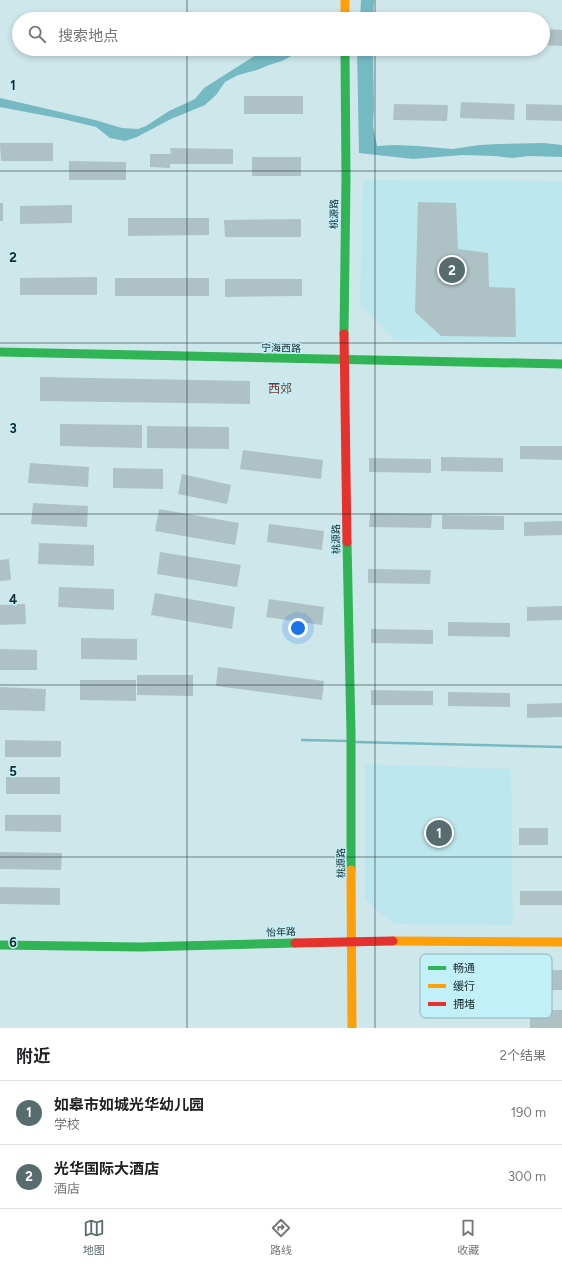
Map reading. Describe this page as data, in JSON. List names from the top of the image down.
{
  "streets": {
    "street": ["桃源路", "宁海西路", "怡年路"]
  },
  "crossings": [
    ["桃源路", "宁海西路"],
    ["桃源路", "怡年路"]
  ],
  "districts": ["西郊"],
  "legend": ["畅通", "缓行", "拥堵"],
  "page": {
    "search": "搜索地点",
    "pins": ["2", "1"],
    "heading": ["附近", "2个结果"],
    "list": [
      {
        "mark": "1",
        "name": "如皋市如城光华幼儿园",
        "note": "学校",
        "value": "190 m"
      },
      {
        "mark": "2",
        "name": "光华国际大酒店",
        "note": "酒店",
        "value": "300 m"
      }
    ],
    "nav": ["地图", "路线", "收藏"]
  },
  "grid": {
    "rows": [
      "1",
      "2",
      "3",
      "4",
      "5",
      "6"
    ]
  }
}
